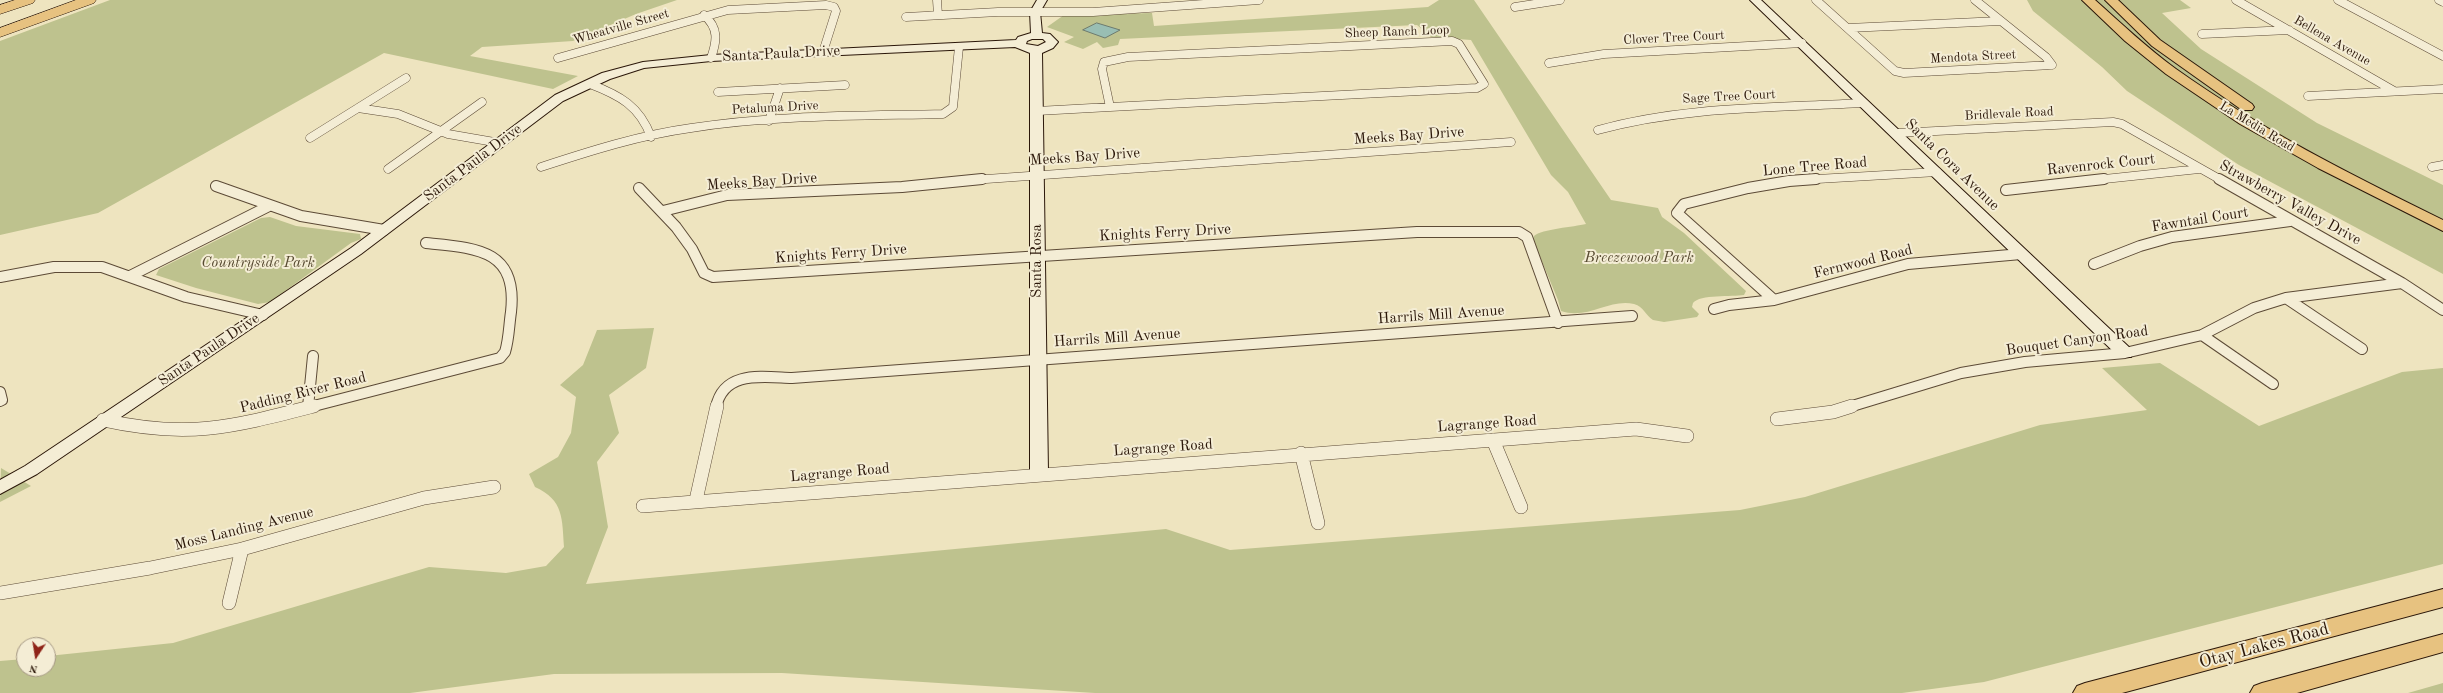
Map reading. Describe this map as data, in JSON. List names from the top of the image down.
{
  "streets": {
    "main road": ["La Media Road", "Otay Lakes Road"],
    "street": [
      "Wheatville Street",
      "Sheep Ranch Loop",
      "Clover Tree Court",
      "Bellena Avenue",
      "Santa Paula Drive",
      "Mendota Street",
      "Sage Tree Court",
      "Petaluma Drive",
      "Bridlevale Road",
      "Meeks Bay Drive",
      "Santa Cora Avenue",
      "Ravenrock Court",
      "Lone Tree Road",
      "Strawberry Valley Drive",
      "Fawntail Court",
      "Knights Ferry Drive",
      "Santa Rosa",
      "Fernwood Road",
      "Harrils Mill Avenue",
      "Bouquet Canyon Road",
      "Padding River Road",
      "Lagrange Road",
      "Moss Landing Avenue"
    ]
  },
  "crossings": [
    ["Wheatville Street", "Santa Paula Drive"],
    ["Sheep Ranch Loop", "Santa Rosa"],
    ["Clover Tree Court", "Santa Cora Avenue"],
    ["Santa Paula Drive", "Petaluma Drive"],
    ["Santa Paula Drive", "Padding River Road"],
    ["Sage Tree Court", "Santa Cora Avenue"],
    ["Bridlevale Road", "Santa Cora Avenue"],
    ["Bridlevale Road", "Strawberry Valley Drive"],
    ["Meeks Bay Drive", "Knights Ferry Drive"],
    ["Meeks Bay Drive", "Santa Rosa"],
    ["Santa Cora Avenue", "Lone Tree Road"],
    ["Santa Cora Avenue", "Fernwood Road"],
    ["Santa Cora Avenue", "Bouquet Canyon Road"],
    ["Ravenrock Court", "Strawberry Valley Drive"],
    ["Lone Tree Road", "Fernwood Road"],
    ["Strawberry Valley Drive", "Fawntail Court"],
    ["Strawberry Valley Drive", "Bouquet Canyon Road"],
    ["Knights Ferry Drive", "Santa Rosa"],
    ["Knights Ferry Drive", "Harrils Mill Avenue"],
    ["Santa Rosa", "Harrils Mill Avenue"],
    ["Santa Rosa", "Lagrange Road"],
    ["Harrils Mill Avenue", "Lagrange Road"]
  ],
  "parks": ["Breezewood Park", "Countryside Park"],
  "north": "bottom"
}
